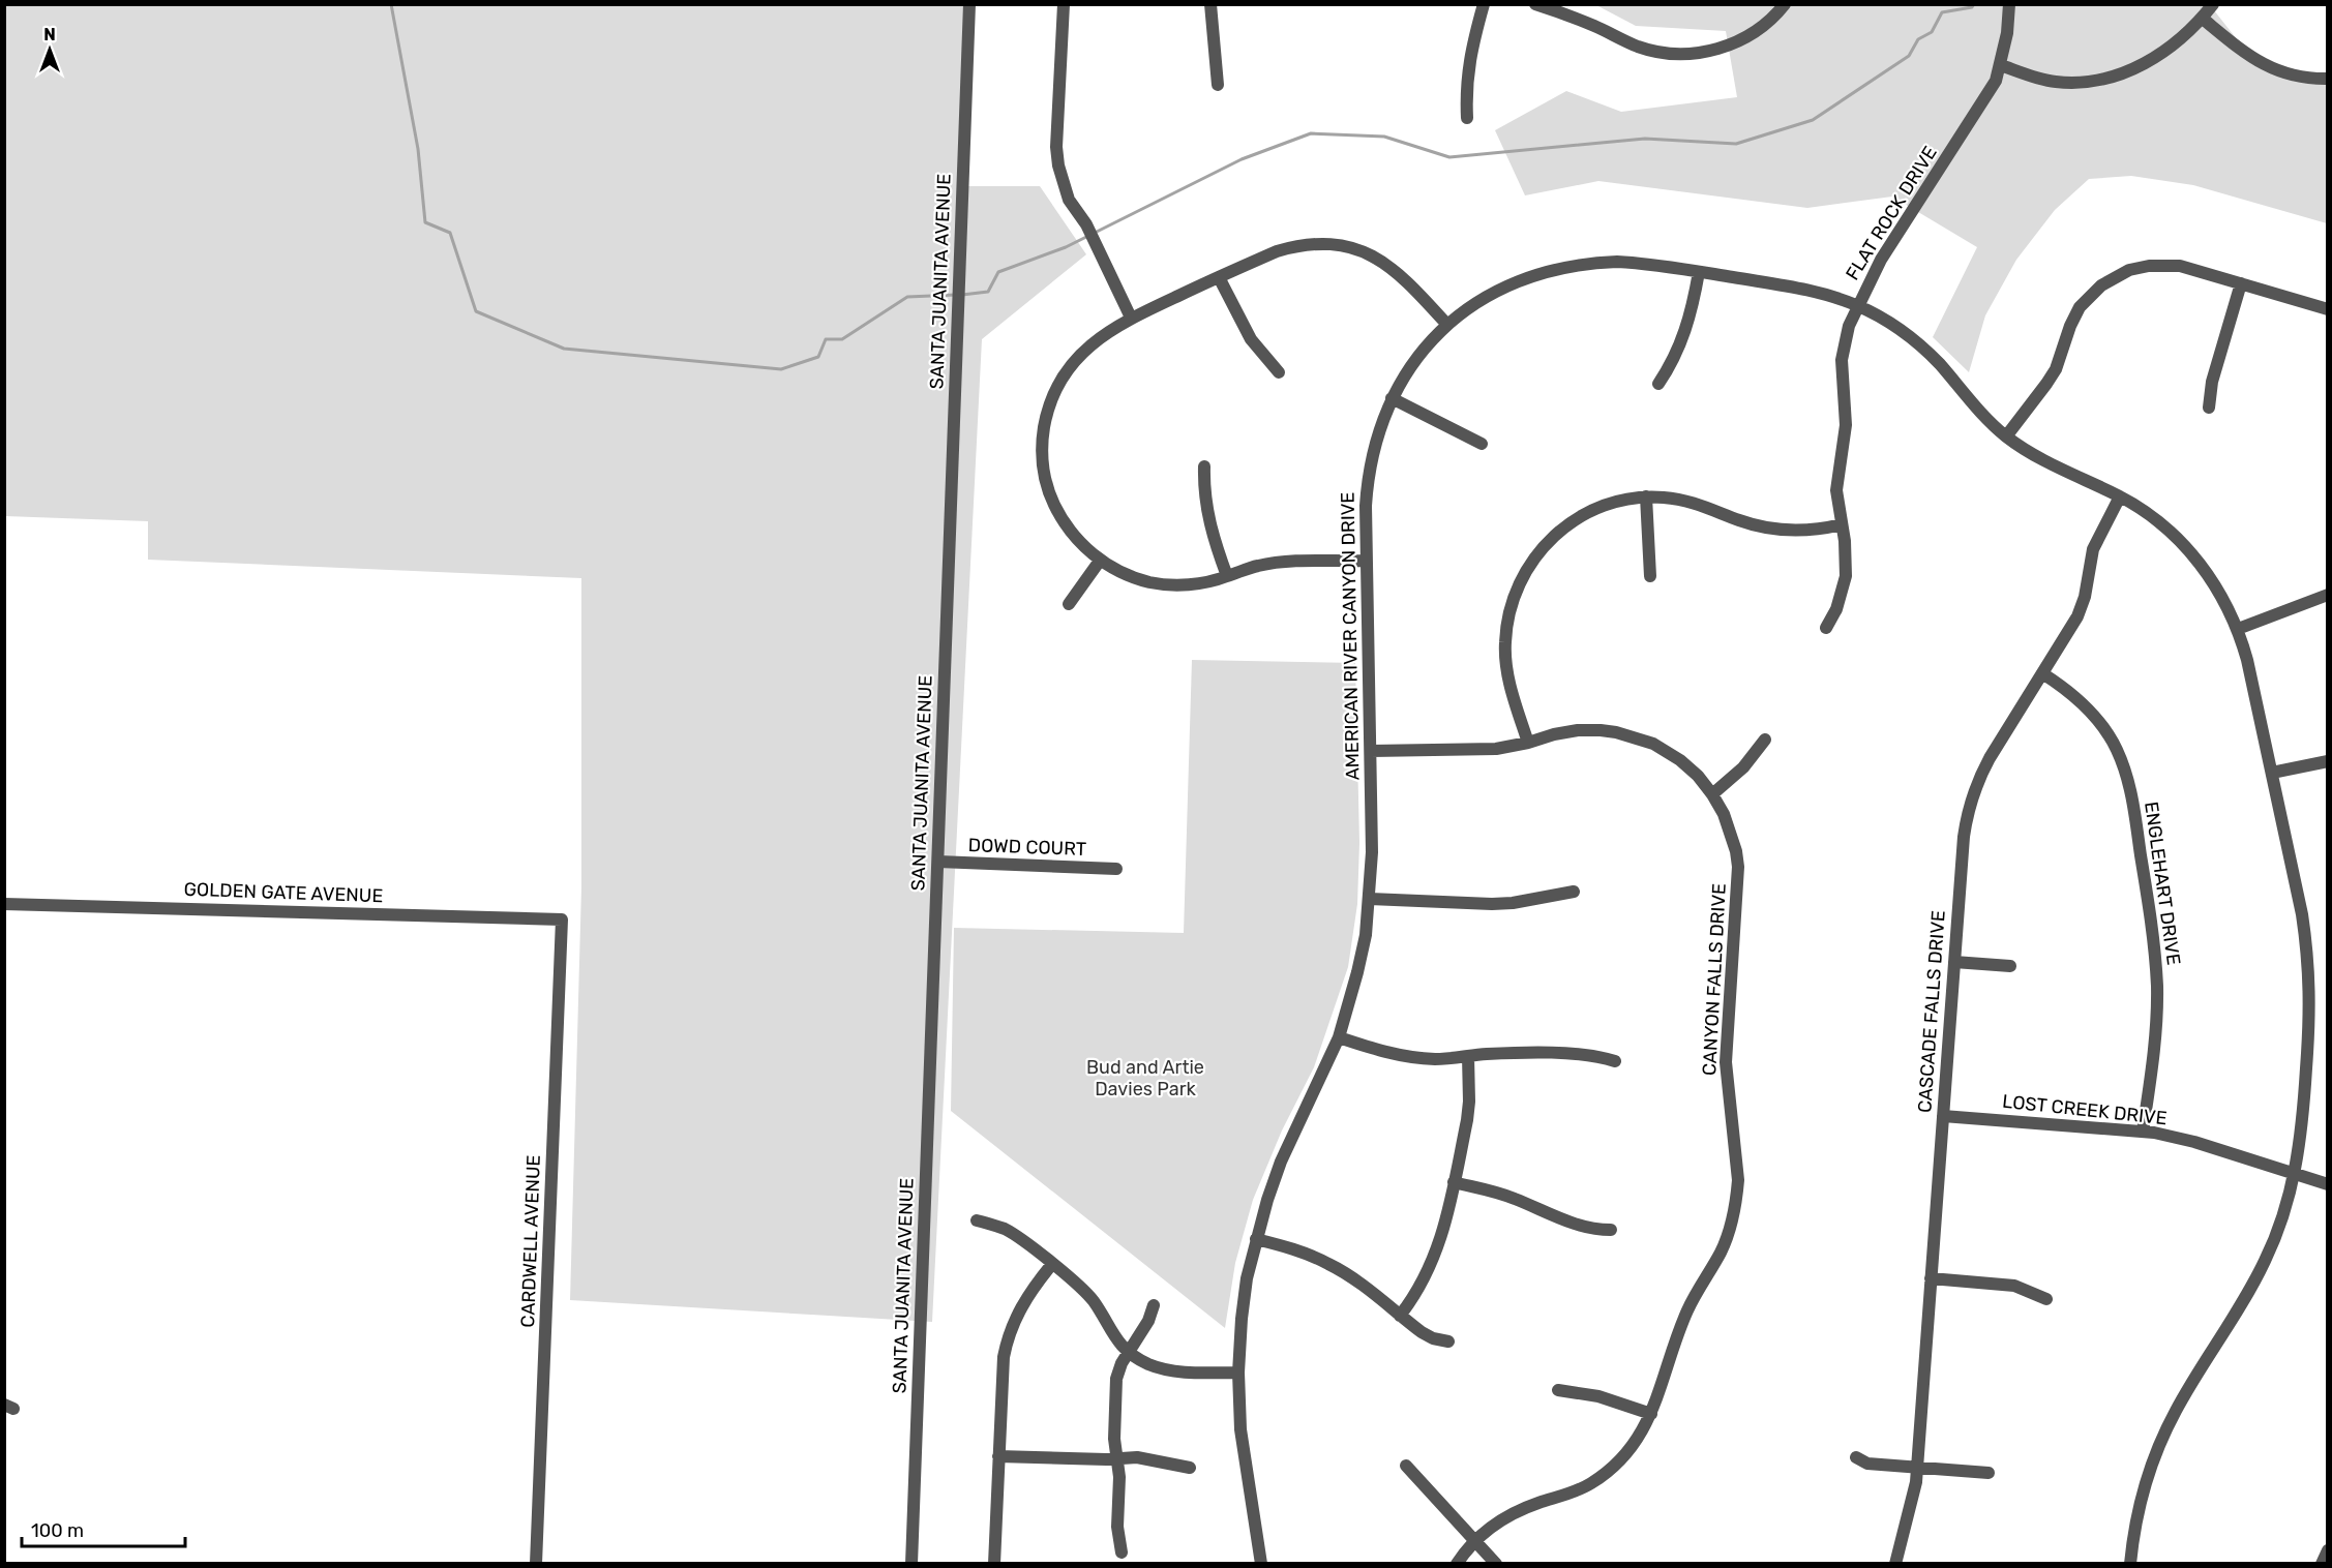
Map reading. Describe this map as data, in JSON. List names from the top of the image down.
{
  "streets": {
    "street": [
      "FLAT ROCK DRIVE",
      "SANTA JUANITA AVENUE",
      "AMERICAN RIVER CANYON DRIVE",
      "DOWD COURT",
      "ENGLEHART DRIVE",
      "GOLDEN GATE AVENUE",
      "CANYON FALLS DRIVE",
      "CASCADE FALLS DRIVE",
      "LOST CREEK DRIVE",
      "CARDWELL AVENUE"
    ]
  },
  "crossings": [
    ["FLAT ROCK DRIVE", "AMERICAN RIVER CANYON DRIVE"],
    ["SANTA JUANITA AVENUE", "DOWD COURT"],
    ["AMERICAN RIVER CANYON DRIVE", "CANYON FALLS DRIVE"],
    ["AMERICAN RIVER CANYON DRIVE", "CASCADE FALLS DRIVE"],
    ["AMERICAN RIVER CANYON DRIVE", "LOST CREEK DRIVE"],
    ["ENGLEHART DRIVE", "CASCADE FALLS DRIVE"],
    ["ENGLEHART DRIVE", "LOST CREEK DRIVE"],
    ["GOLDEN GATE AVENUE", "CARDWELL AVENUE"],
    ["CASCADE FALLS DRIVE", "LOST CREEK DRIVE"]
  ],
  "parks": ["Bud and Artie Davies Park"],
  "scale_bar": "100 m",
  "north": "top"
}
